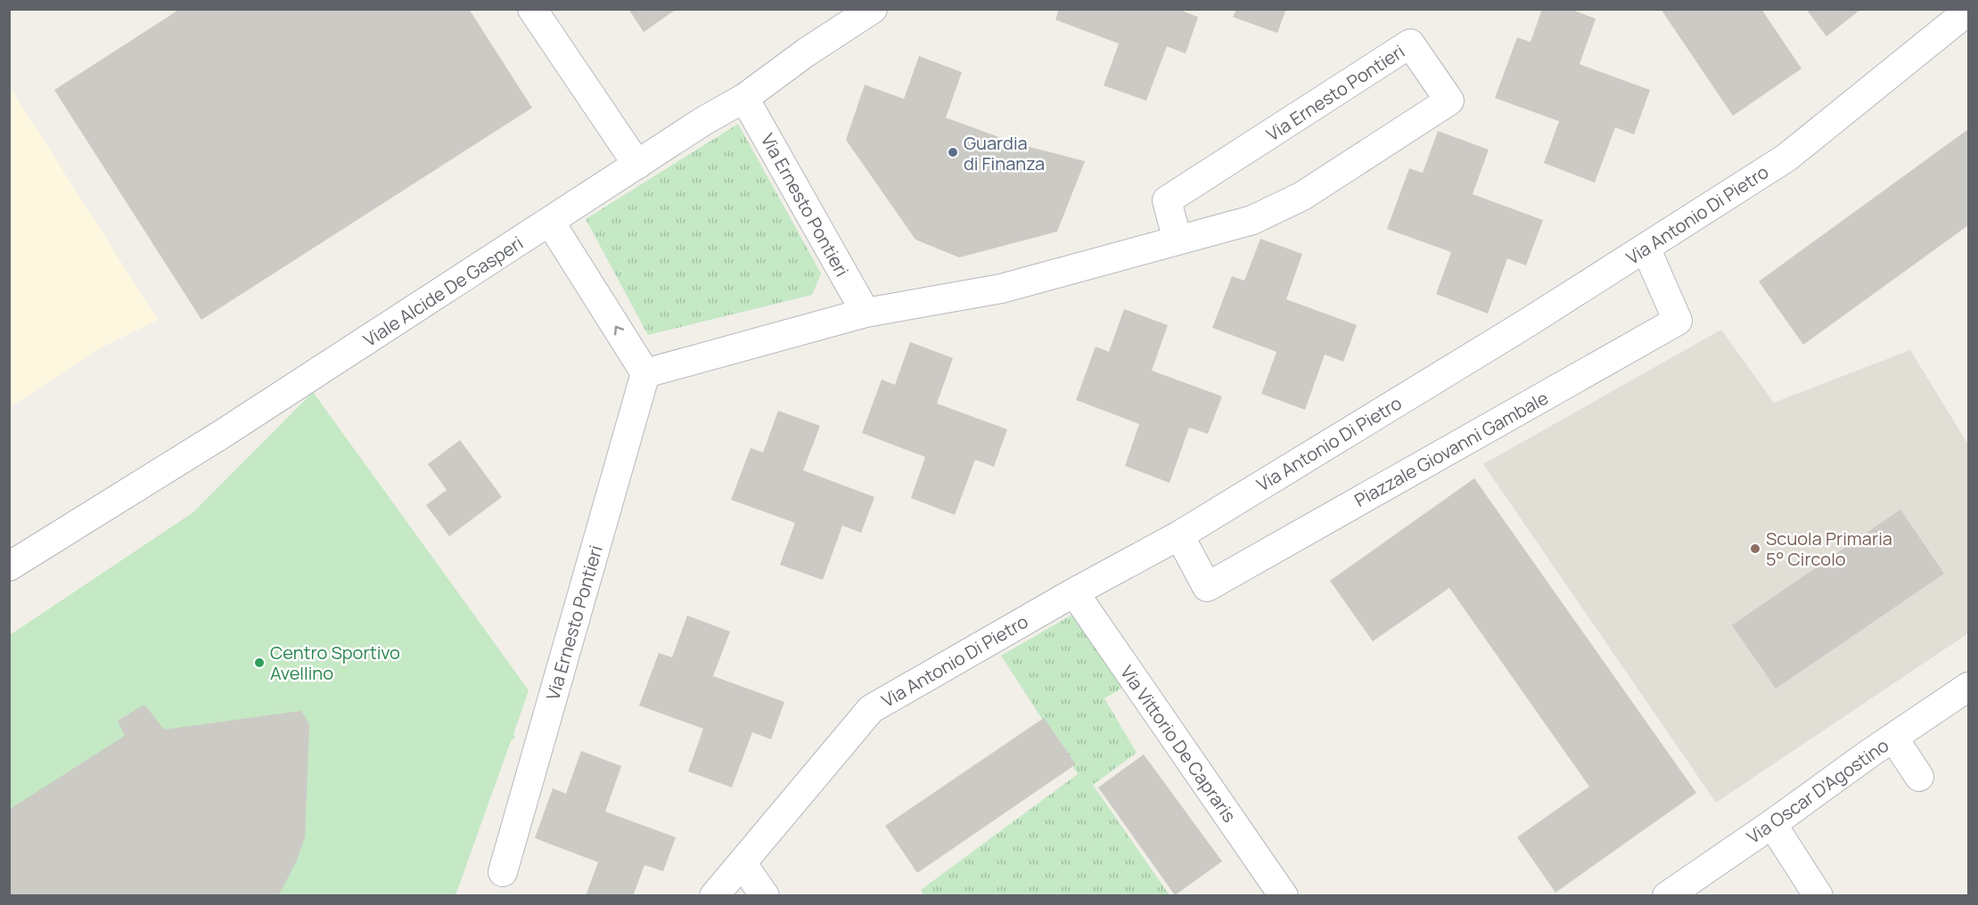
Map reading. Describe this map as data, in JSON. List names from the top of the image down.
{
  "streets": {
    "street": [
      "Via Ernesto Pontieri",
      "Via Antonio Di Pietro",
      "Viale Alcide De Gasperi",
      "Piazzale Giovanni Gambale",
      "Via Vittorio De Capraris",
      "Via Oscar D'Agostino"
    ]
  },
  "crossings": [
    ["Via Ernesto Pontieri", "Viale Alcide De Gasperi"],
    ["Via Antonio Di Pietro", "Piazzale Giovanni Gambale"],
    ["Via Antonio Di Pietro", "Via Vittorio De Capraris"]
  ],
  "places": ["Guardia di Finanza", "Scuola Primaria 5° Circolo", "Centro Sportivo Avellino"]
}
